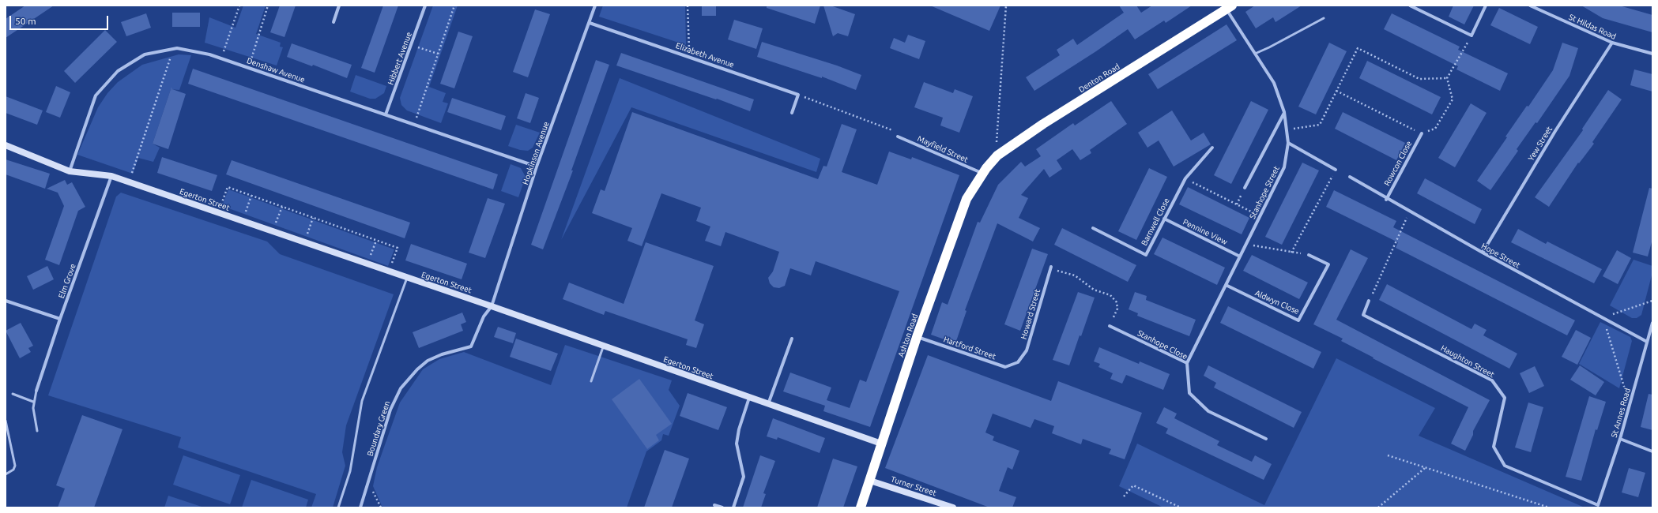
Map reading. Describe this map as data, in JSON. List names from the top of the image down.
{
  "streets": {
    "highway": ["Denton Road", "Ashton Road"],
    "street": [
      "St Hildas Road",
      "Elizabeth Avenue",
      "Hibbert Avenue",
      "Denshaw Avenue",
      "Yew Street",
      "Mayfield Street",
      "Hopkinson Avenue",
      "Rowcon Close",
      "Stanhope Street",
      "Egerton Street",
      "Barnwell Close",
      "Pennine View",
      "Hope Street",
      "Elm Grove",
      "Aldwyn Close",
      "Howard Street",
      "Stanhope Close",
      "Hartford Street",
      "Haughton Street",
      "St Annes Road",
      "Boundary Green",
      "Turner Street"
    ]
  },
  "crossings": [
    ["St Hildas Road", "Yew Street"],
    ["Elizabeth Avenue", "Hopkinson Avenue"],
    ["Hibbert Avenue", "Denshaw Avenue"],
    ["Denshaw Avenue", "Hopkinson Avenue"],
    ["Denshaw Avenue", "Egerton Street"],
    ["Denton Road", "Mayfield Street"],
    ["Denton Road", "Stanhope Street"],
    ["Denton Road", "Ashton Road"],
    ["Yew Street", "Hope Street"],
    ["Mayfield Street", "Ashton Road"],
    ["Hopkinson Avenue", "Egerton Street"],
    ["Hopkinson Avenue", "Boundary Green"],
    ["Rowcon Close", "Hope Street"],
    ["Stanhope Street", "Pennine View"],
    ["Stanhope Street", "Aldwyn Close"],
    ["Stanhope Street", "Stanhope Close"],
    ["Egerton Street", "Elm Grove"],
    ["Egerton Street", "Ashton Road"],
    ["Egerton Street", "Boundary Green"],
    ["Barnwell Close", "Pennine View"],
    ["Hope Street", "St Annes Road"],
    ["Howard Street", "Hartford Street"],
    ["Ashton Road", "Hartford Street"],
    ["Ashton Road", "Turner Street"],
    ["Haughton Street", "St Annes Road"]
  ],
  "scale_bar": "50 m"
}
